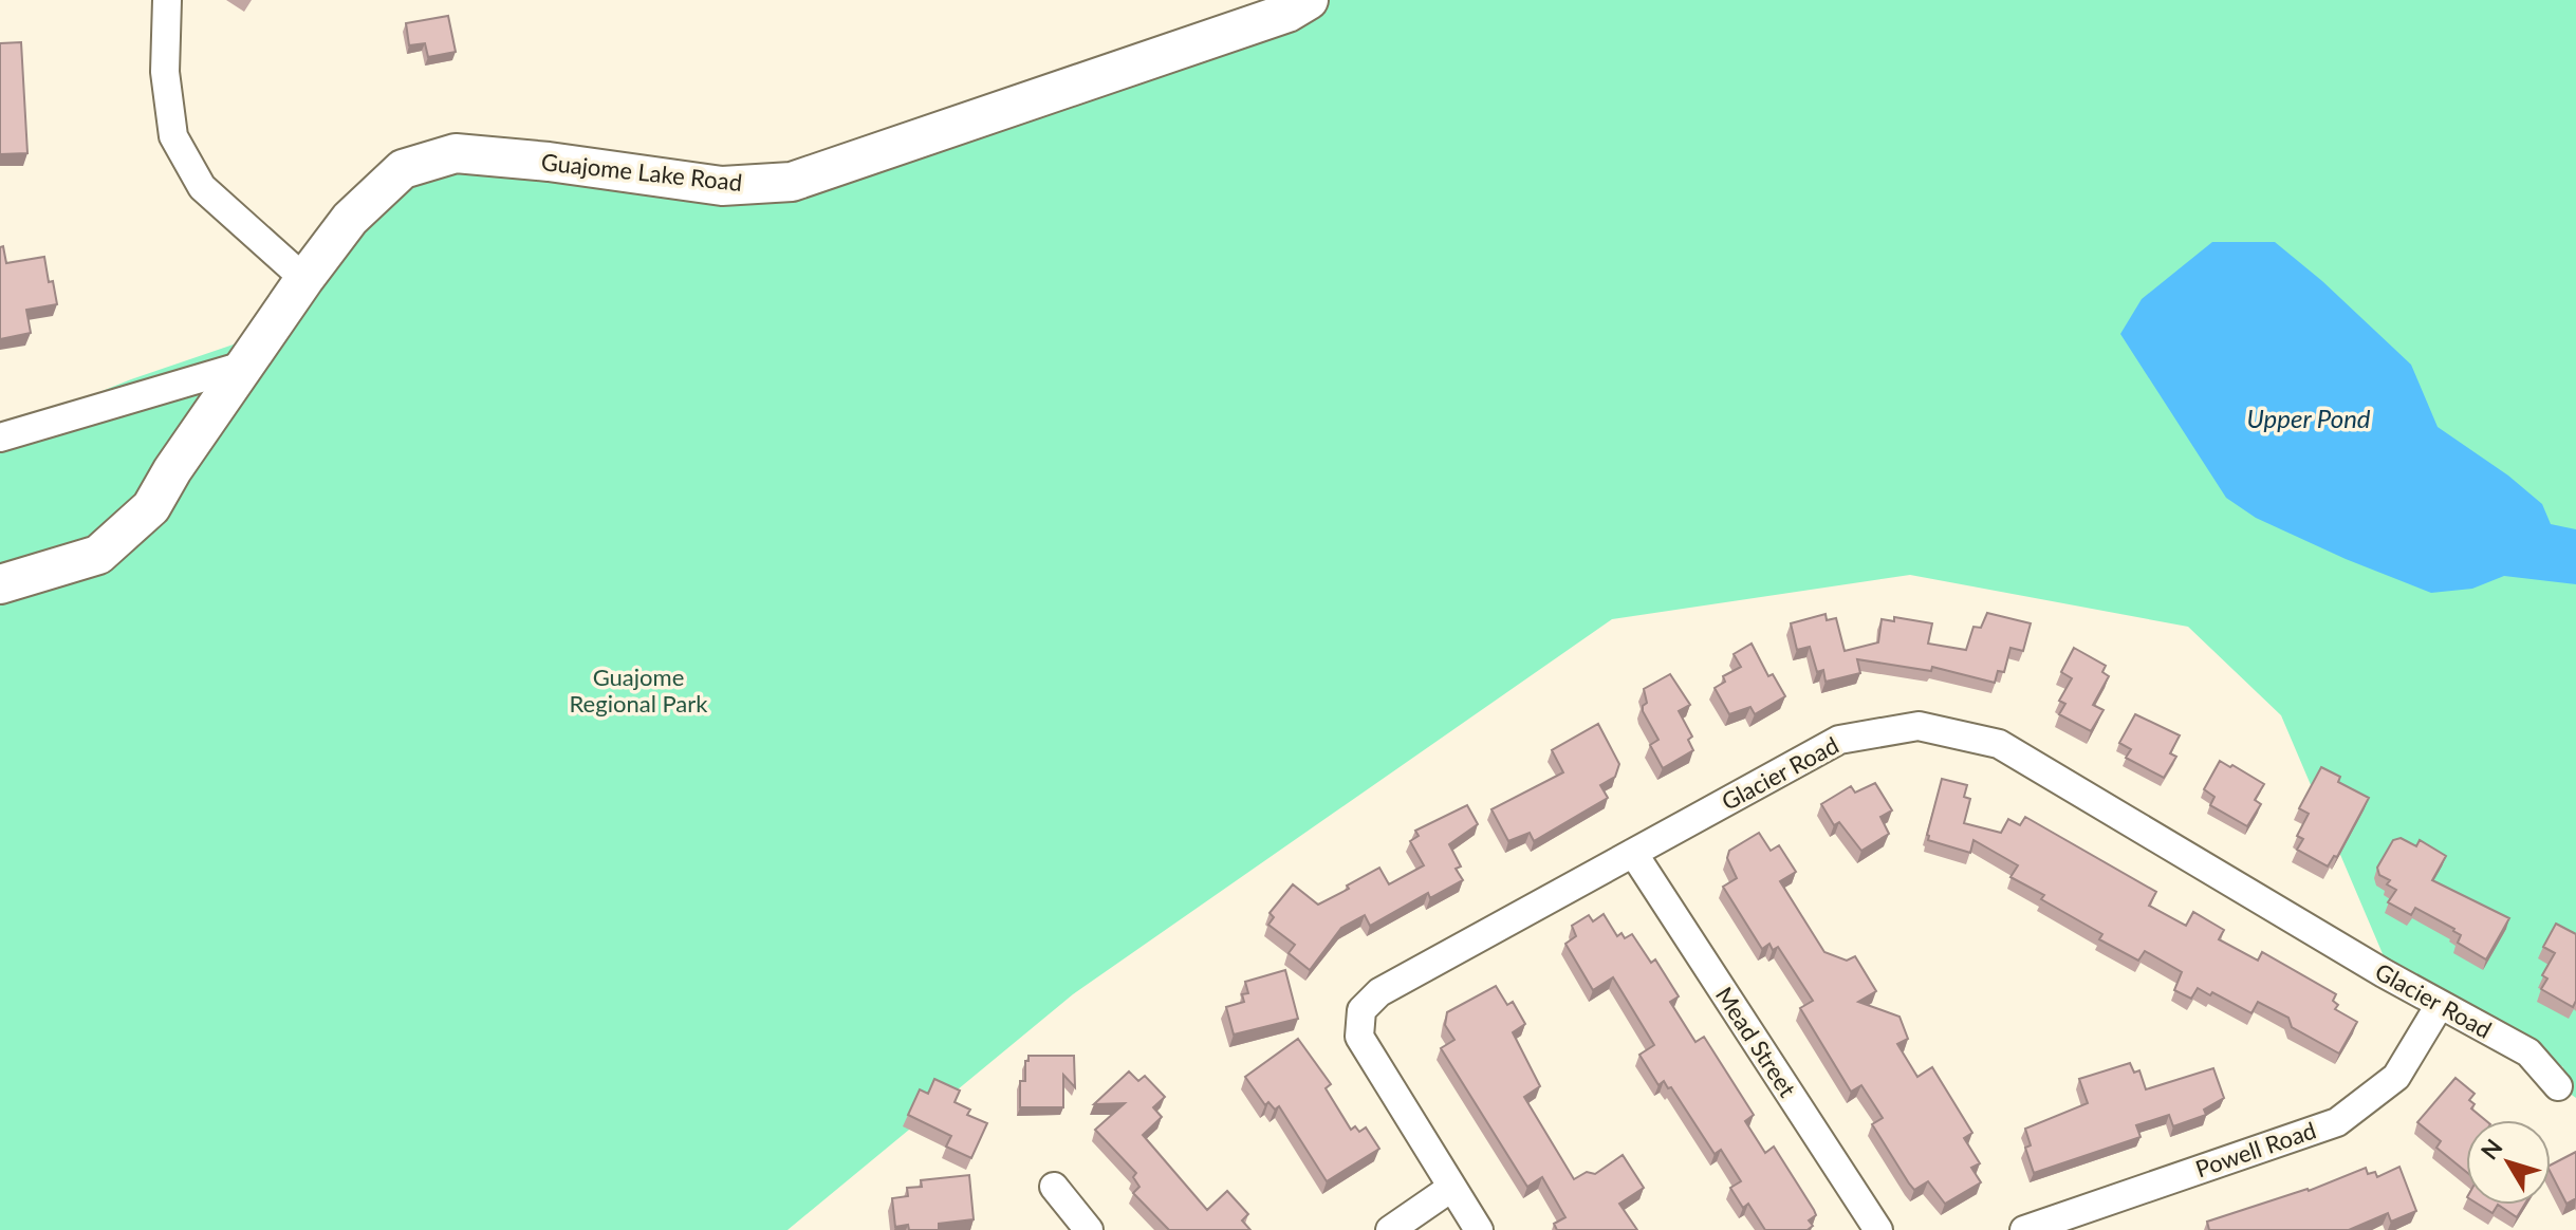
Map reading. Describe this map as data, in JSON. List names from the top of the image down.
{
  "streets": {
    "street": [
      "Guajome Lake Road",
      "Glacier Road",
      "Mead Street",
      "Powell Road"
    ]
  },
  "crossings": [
    ["Glacier Road", "Mead Street"],
    ["Glacier Road", "Powell Road"]
  ],
  "water": ["Upper Pond"],
  "parks": ["Guajome Regional Park"],
  "north": "top left"
}
